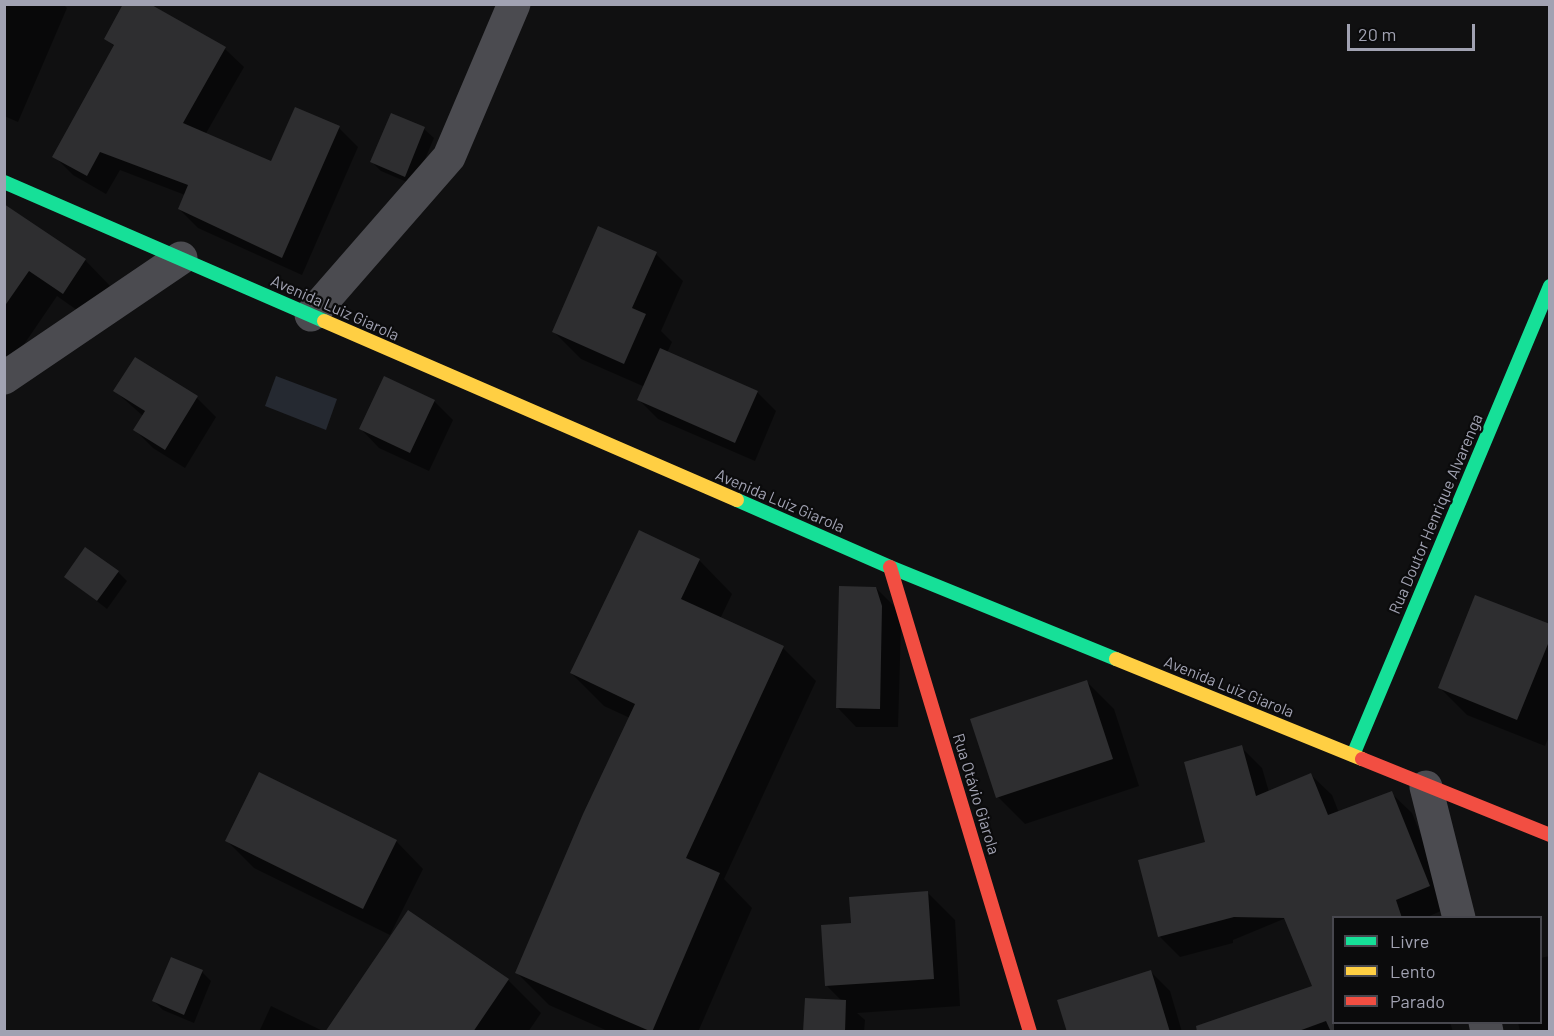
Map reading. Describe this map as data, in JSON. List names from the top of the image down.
{
  "streets": {
    "street": ["Avenida Luiz Giarola", "Rua Doutor Henrique Alvarenga", "Rua Otávio Giarola"]
  },
  "crossings": [
    ["Avenida Luiz Giarola", "Rua Doutor Henrique Alvarenga"],
    ["Avenida Luiz Giarola", "Rua Otávio Giarola"]
  ],
  "legend": ["Livre", "Lento", "Parado"],
  "scale_bar": "20 m"
}
